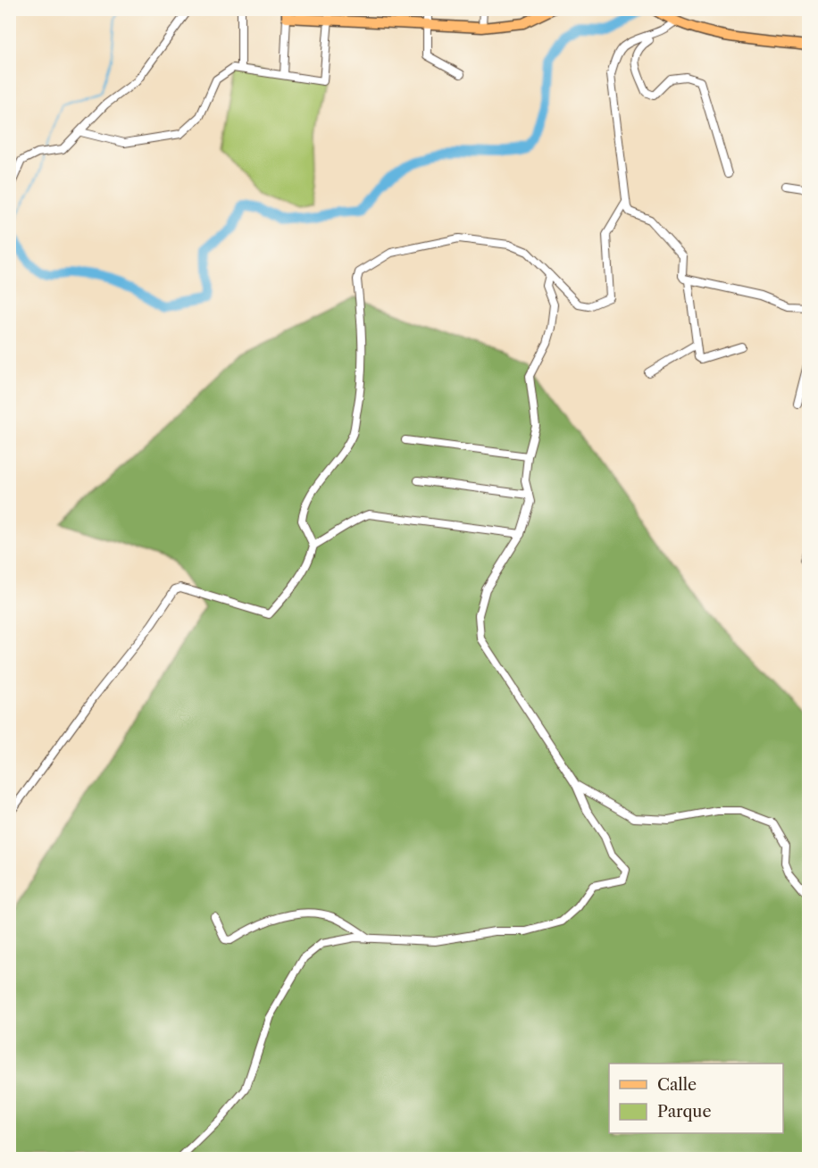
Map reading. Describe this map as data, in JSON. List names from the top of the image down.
{
  "legend": ["Calle", "Parque"]
}
